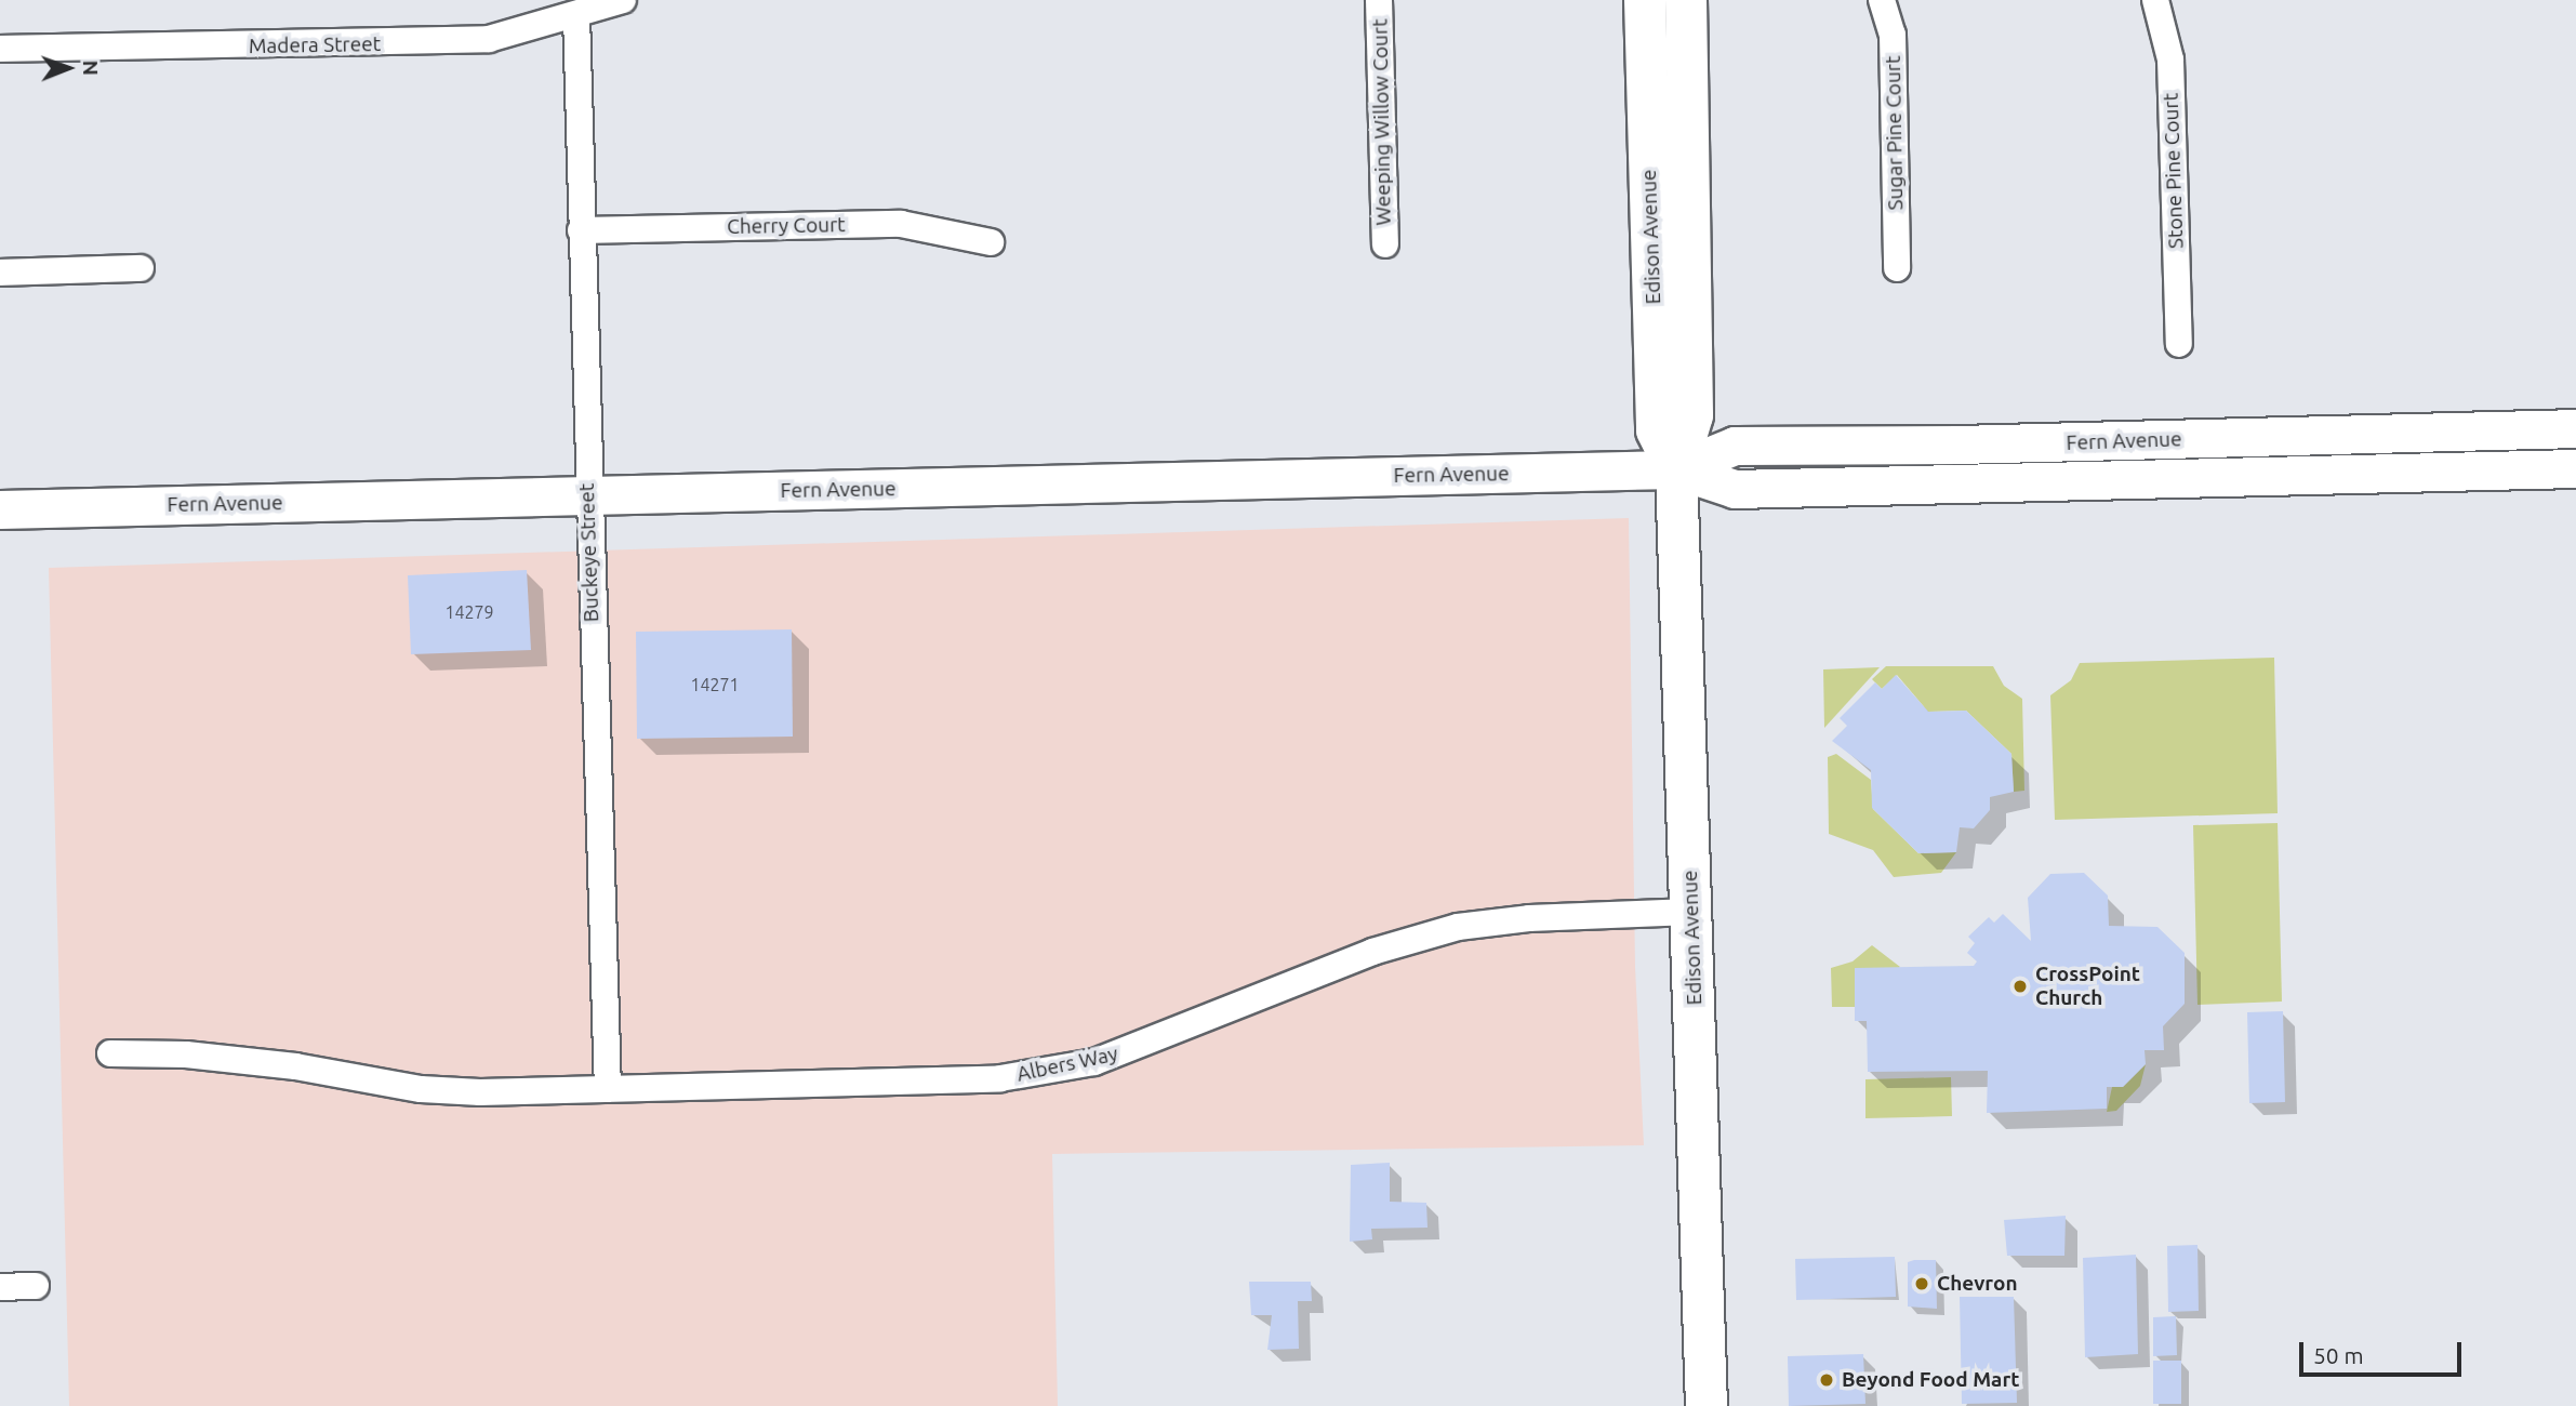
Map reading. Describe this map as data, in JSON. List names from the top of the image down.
{
  "streets": {
    "main road": ["Edison Avenue"],
    "street": [
      "Madera Street",
      "Weeping Willow Court",
      "Sugar Pine Court",
      "Stone Pine Court",
      "Cherry Court",
      "Fern Avenue",
      "Buckeye Street",
      "Albers Way"
    ]
  },
  "crossings": [
    ["Madera Street", "Buckeye Street"],
    ["Cherry Court", "Buckeye Street"],
    ["Edison Avenue", "Fern Avenue"],
    ["Edison Avenue", "Albers Way"],
    ["Fern Avenue", "Buckeye Street"],
    ["Buckeye Street", "Albers Way"]
  ],
  "places": ["CrossPoint Church", "Chevron", "Beyond Food Mart"],
  "house_numbers": ["14279", "14271"],
  "scale_bar": "50 m",
  "north": "right"
}
